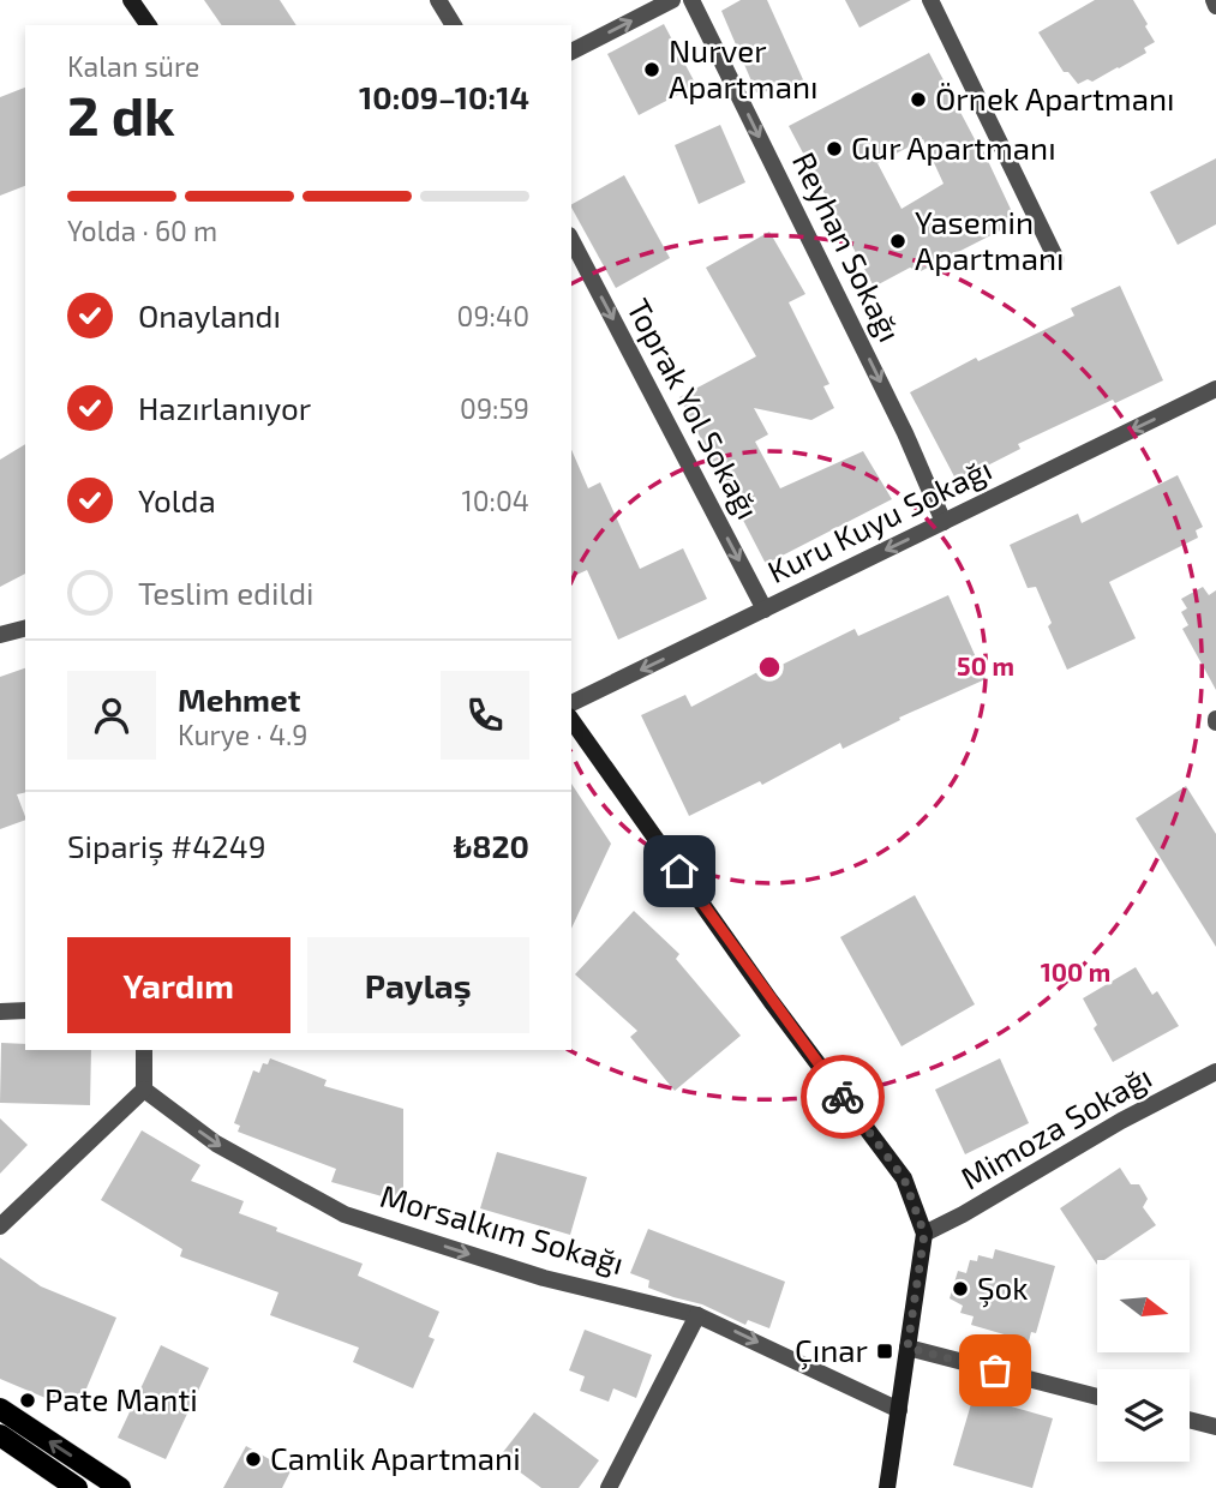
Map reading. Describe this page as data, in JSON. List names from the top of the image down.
{
  "streets": {
    "street": [
      "Reyhan Sokağı",
      "Toprak Yol Sokağı",
      "Kuru Kuyu Sokağı",
      "Mimoza Sokağı",
      "Morsalkım Sokağı"
    ]
  },
  "crossings": [
    ["Reyhan Sokağı", "Kuru Kuyu Sokağı"],
    ["Toprak Yol Sokağı", "Kuru Kuyu Sokağı"]
  ],
  "one_way": [
    "Reyhan Sokağı",
    "Toprak Yol Sokağı",
    "Kuru Kuyu Sokağı",
    "Morsalkım Sokağı"
  ],
  "places": {
    "other": [
      "Nurver Apartmanı",
      "Örnek Apartmanı",
      "Gur Apartmanı",
      "Yasemin Apartmanı",
      "Şok",
      "Pate Manti",
      "Camlik Apartmani"
    ],
    "transit": ["Çınar"]
  },
  "north": "right",
  "page": {
    "heading": ["2 dk", "Kalan süre", "10:09–10:14"],
    "panel": [
      "Mehmet",
      "Kurye · 4.9",
      "Sipariş #4249",
      "₺820"
    ],
    "bar": "Yolda · 60 m",
    "list": [
      ["Onaylandı", "09:40"],
      ["Hazırlanıyor", "09:59"],
      ["Yolda", "10:04"],
      "Teslim edildi"
    ],
    "buttons": ["Yardım", "Paylaş"]
  },
  "rings": ["50 m", "100 m"]
}
